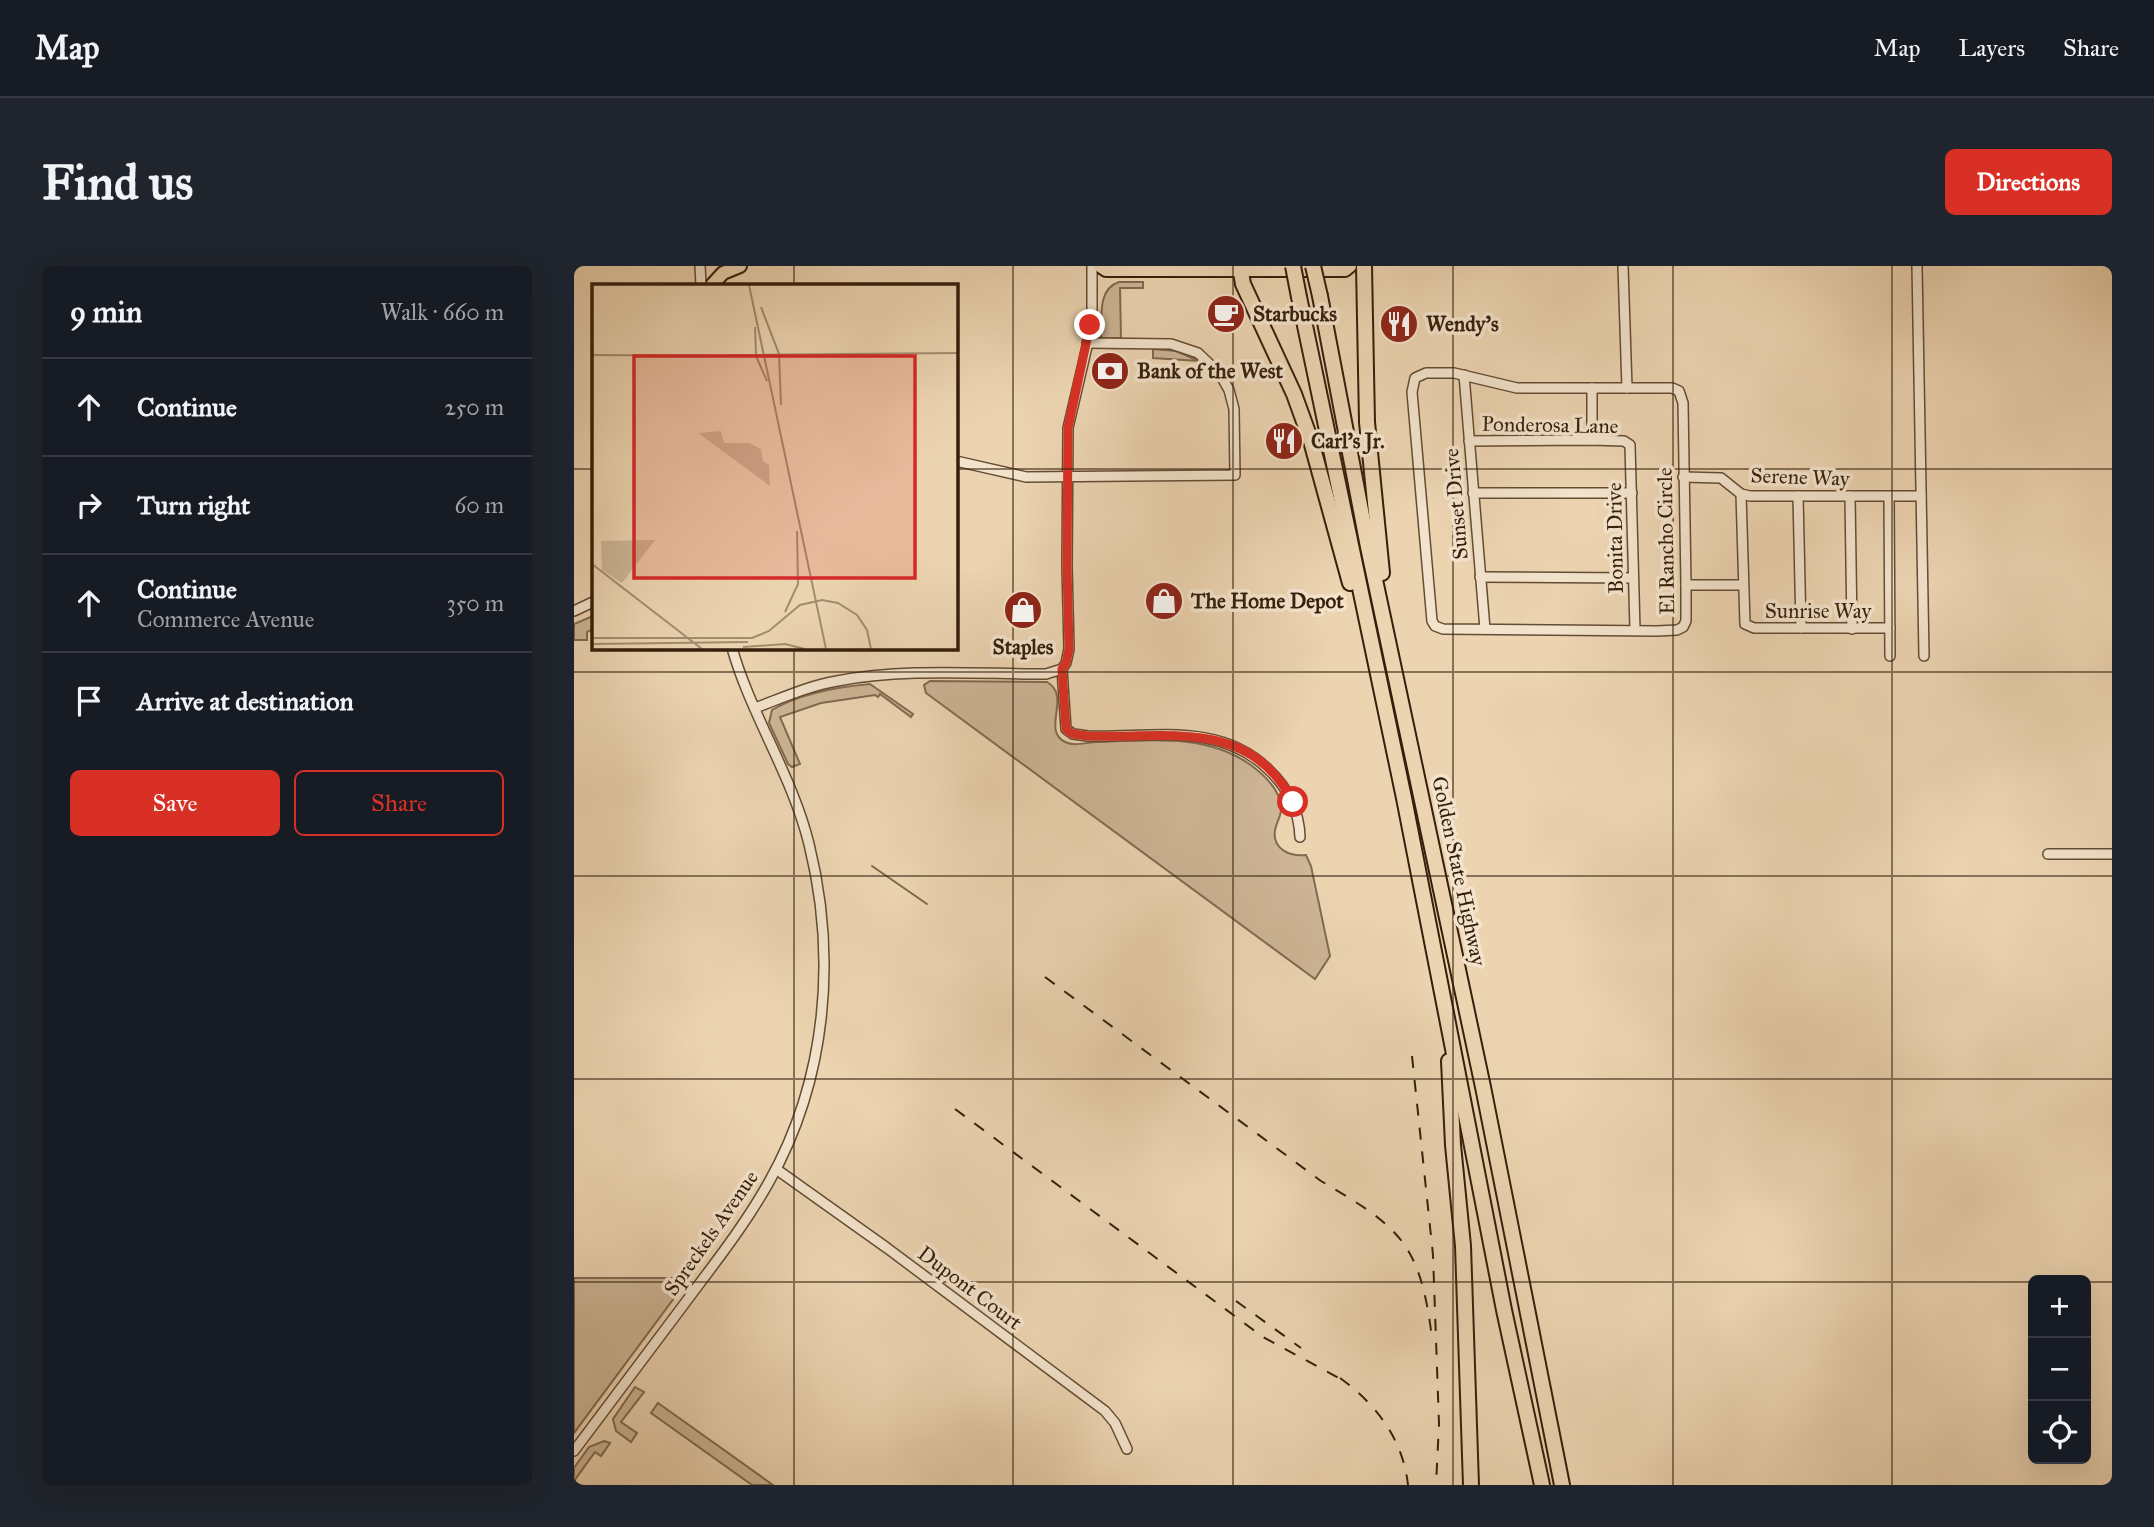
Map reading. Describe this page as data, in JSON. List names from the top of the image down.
{
  "streets": {
    "highway": ["Golden State Highway"],
    "street": [
      "Ponderosa Lane",
      "Serene Way",
      "Sunset Drive",
      "Bonita Drive",
      "El Rancho Circle",
      "Sunrise Way",
      "Spreckels Avenue",
      "Dupont Court"
    ]
  },
  "crossings": [
    ["Ponderosa Lane", "Sunset Drive"],
    ["Ponderosa Lane", "Bonita Drive"],
    ["Serene Way", "El Rancho Circle"],
    ["Sunset Drive", "El Rancho Circle"],
    ["Bonita Drive", "El Rancho Circle"],
    ["El Rancho Circle", "Sunrise Way"],
    ["Spreckels Avenue", "Dupont Court"]
  ],
  "places": {
    "cafe": ["Starbucks"],
    "restaurant": ["Wendy's", "Carl's Jr."],
    "bank": ["Bank of the West"],
    "shop": ["The Home Depot", "Staples"]
  },
  "page": {
    "header": "Map",
    "nav": ["Map", "Layers", "Share"],
    "buttons": [
      "Directions",
      ["Save", "Share"]
    ],
    "title": "Find us",
    "heading": ["9 min", "Walk · 660 m"],
    "list": [
      ["Continue", "250 m"],
      ["Turn right", "60 m"],
      ["Continue", "Commerce Avenue", "350 m"],
      "Arrive at destination"
    ],
    "map_buttons": ["+", "−"]
  }
}
